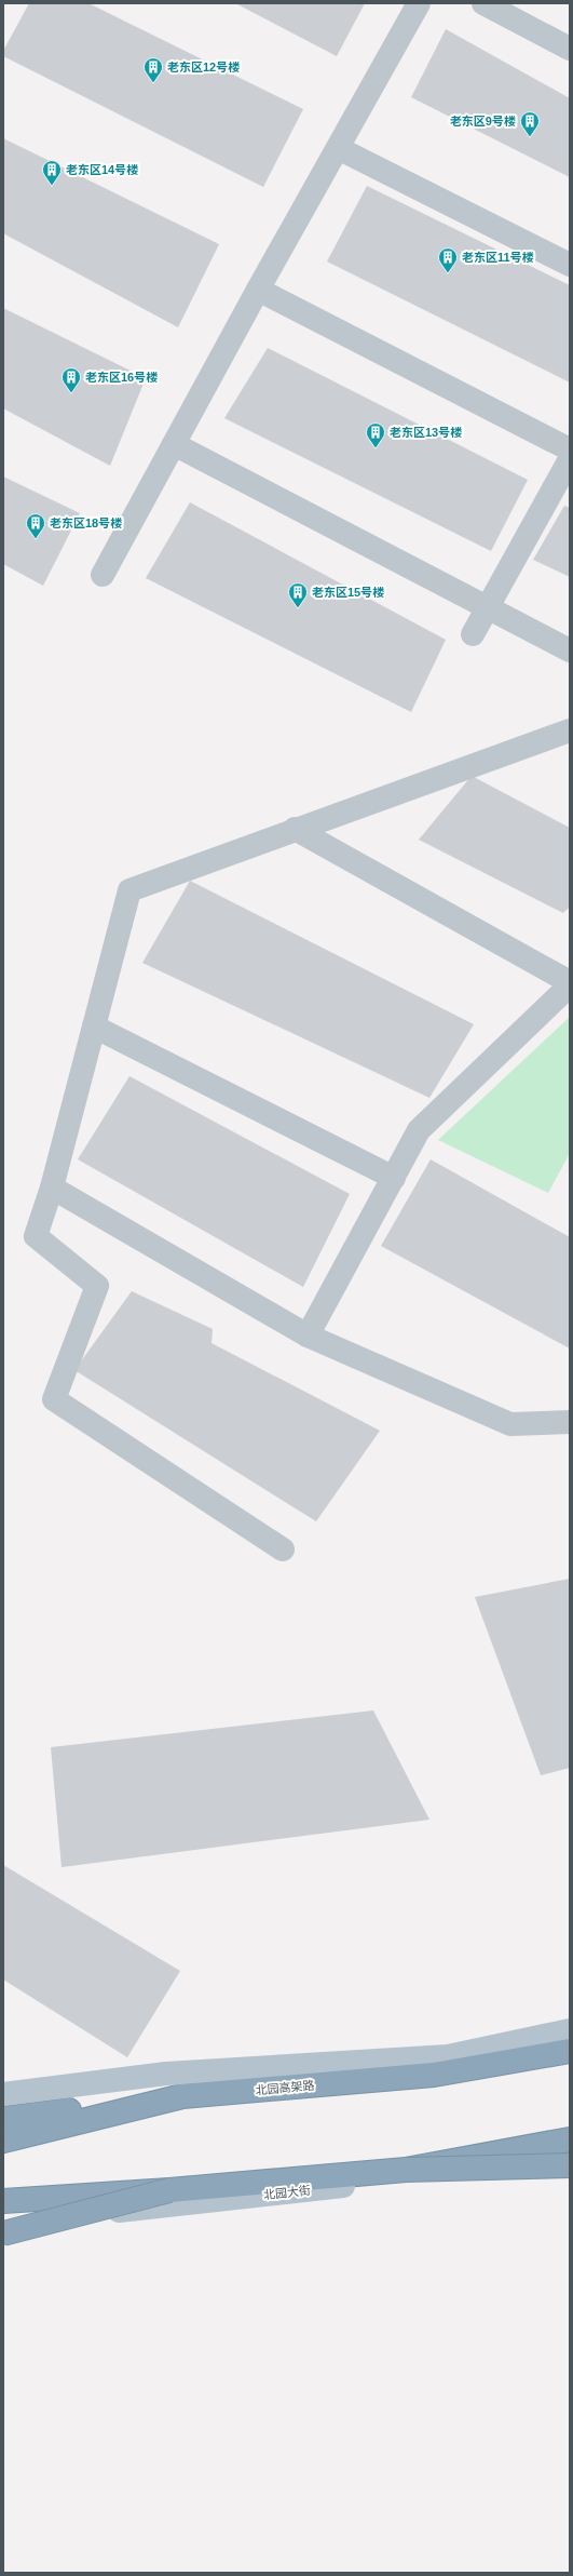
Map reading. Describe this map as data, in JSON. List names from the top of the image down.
{
  "streets": {
    "highway": ["北园高架路"],
    "main road": ["北园大街"]
  },
  "places": {
    "building": [
      "老东区12号楼",
      "老东区9号楼",
      "老东区14号楼",
      "老东区11号楼",
      "老东区16号楼",
      "老东区13号楼",
      "老东区18号楼",
      "老东区15号楼"
    ]
  }
}
